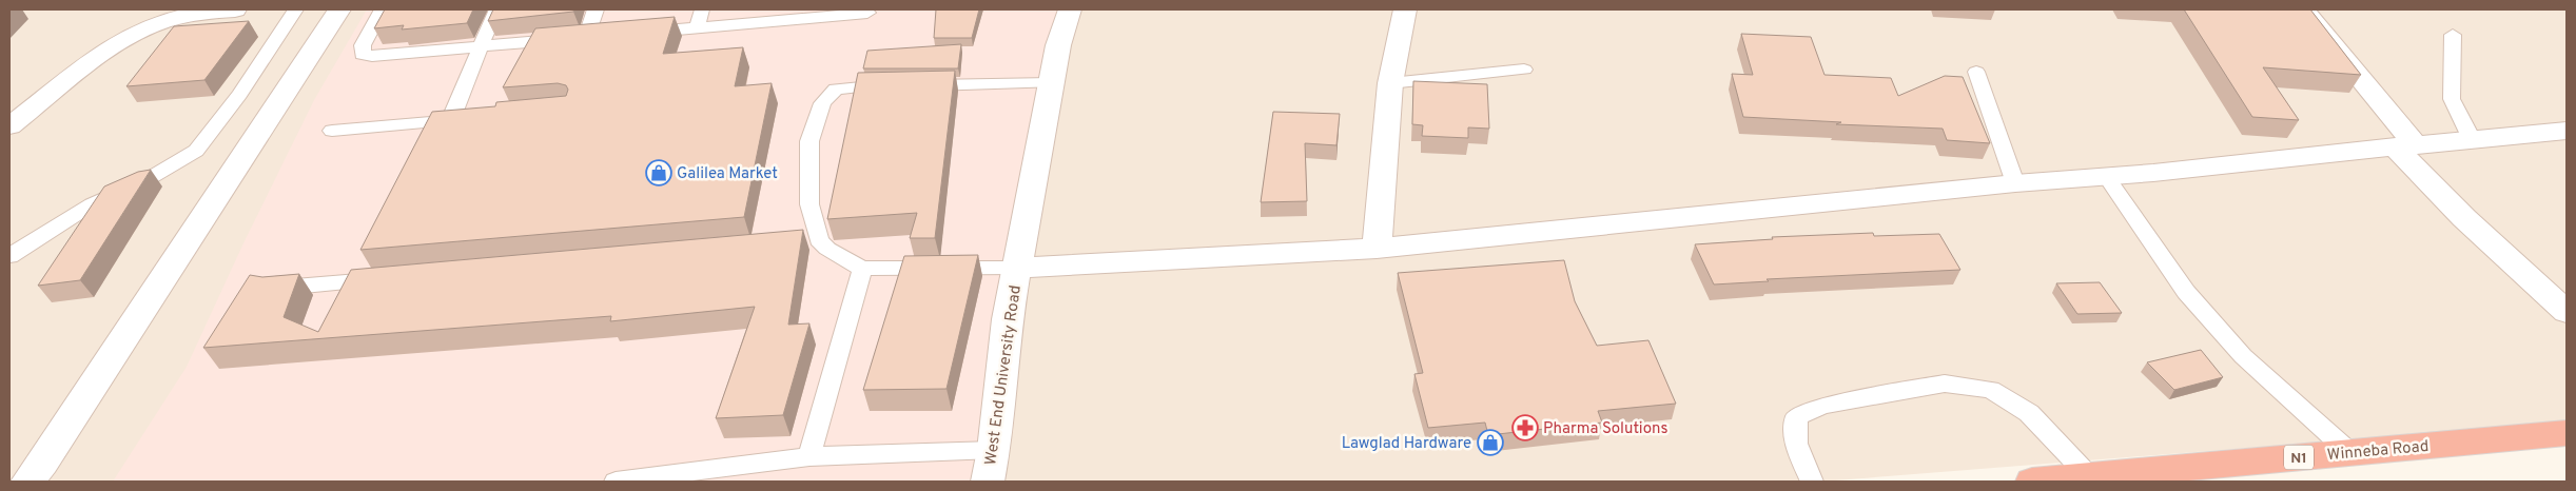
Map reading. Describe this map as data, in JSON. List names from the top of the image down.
{
  "streets": {
    "highway": ["Winneba Road", "N1"],
    "street": ["West End University Road"]
  },
  "places": {
    "shop": ["Galilea Market", "Lawglad Hardware"],
    "pharmacy": ["Pharma Solutions"]
  }
}
